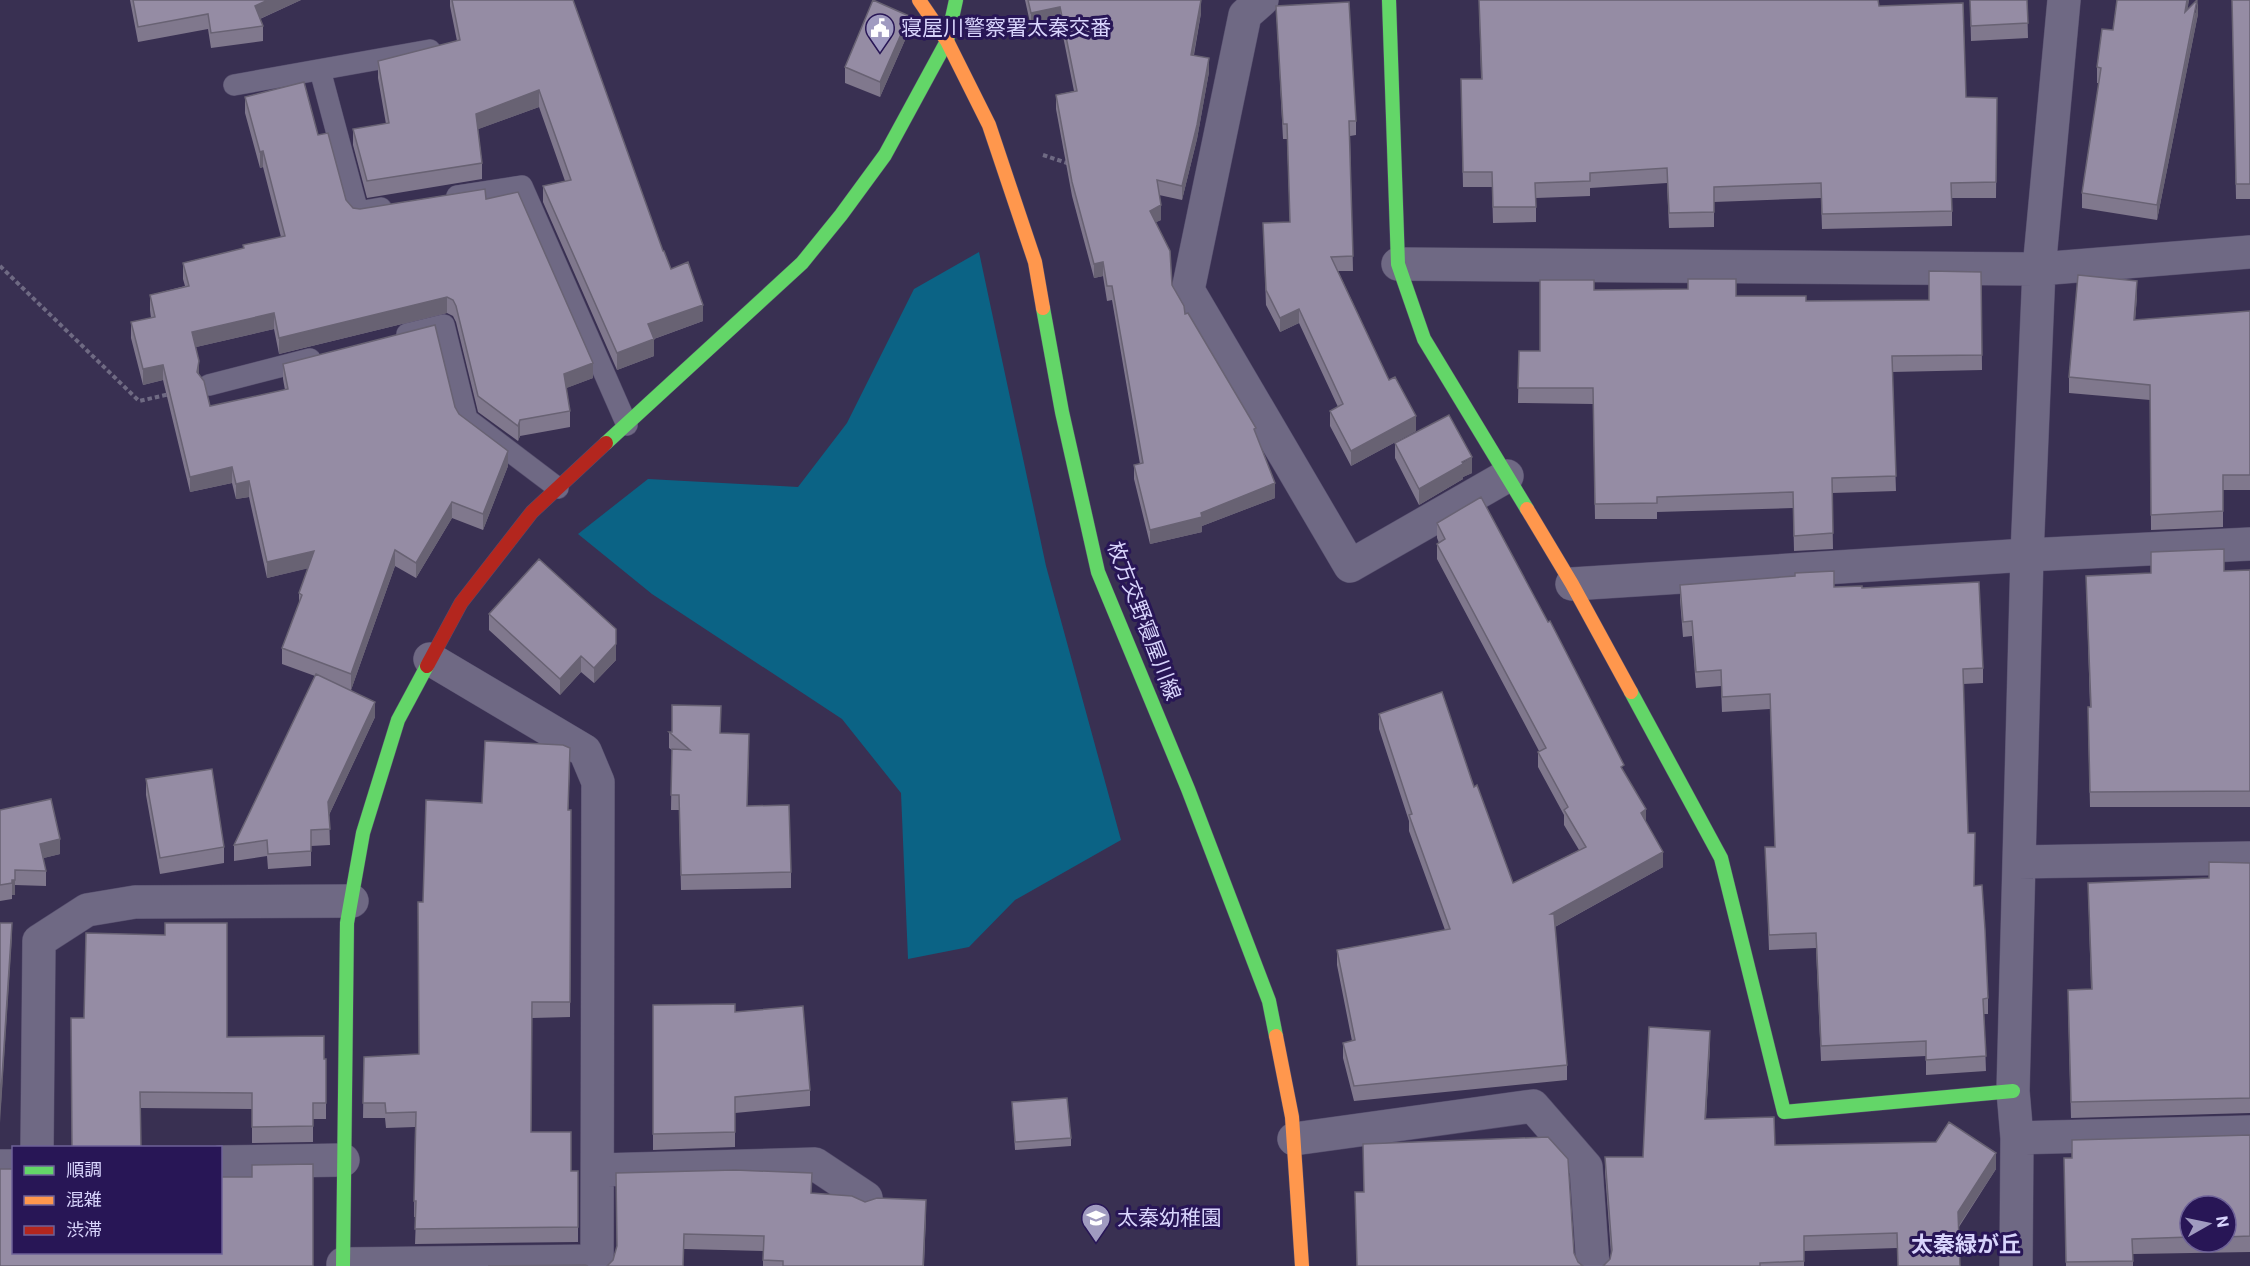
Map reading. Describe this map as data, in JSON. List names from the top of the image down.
{
  "streets": {
    "street": ["枚方交野寝屋川線"]
  },
  "districts": ["太秦緑が丘"],
  "places": {
    "public building": ["寝屋川警察署太秦交番"],
    "school or university": ["太秦幼稚園"]
  },
  "legend": ["順調", "混雑", "渋滞"],
  "north": "right"
}
